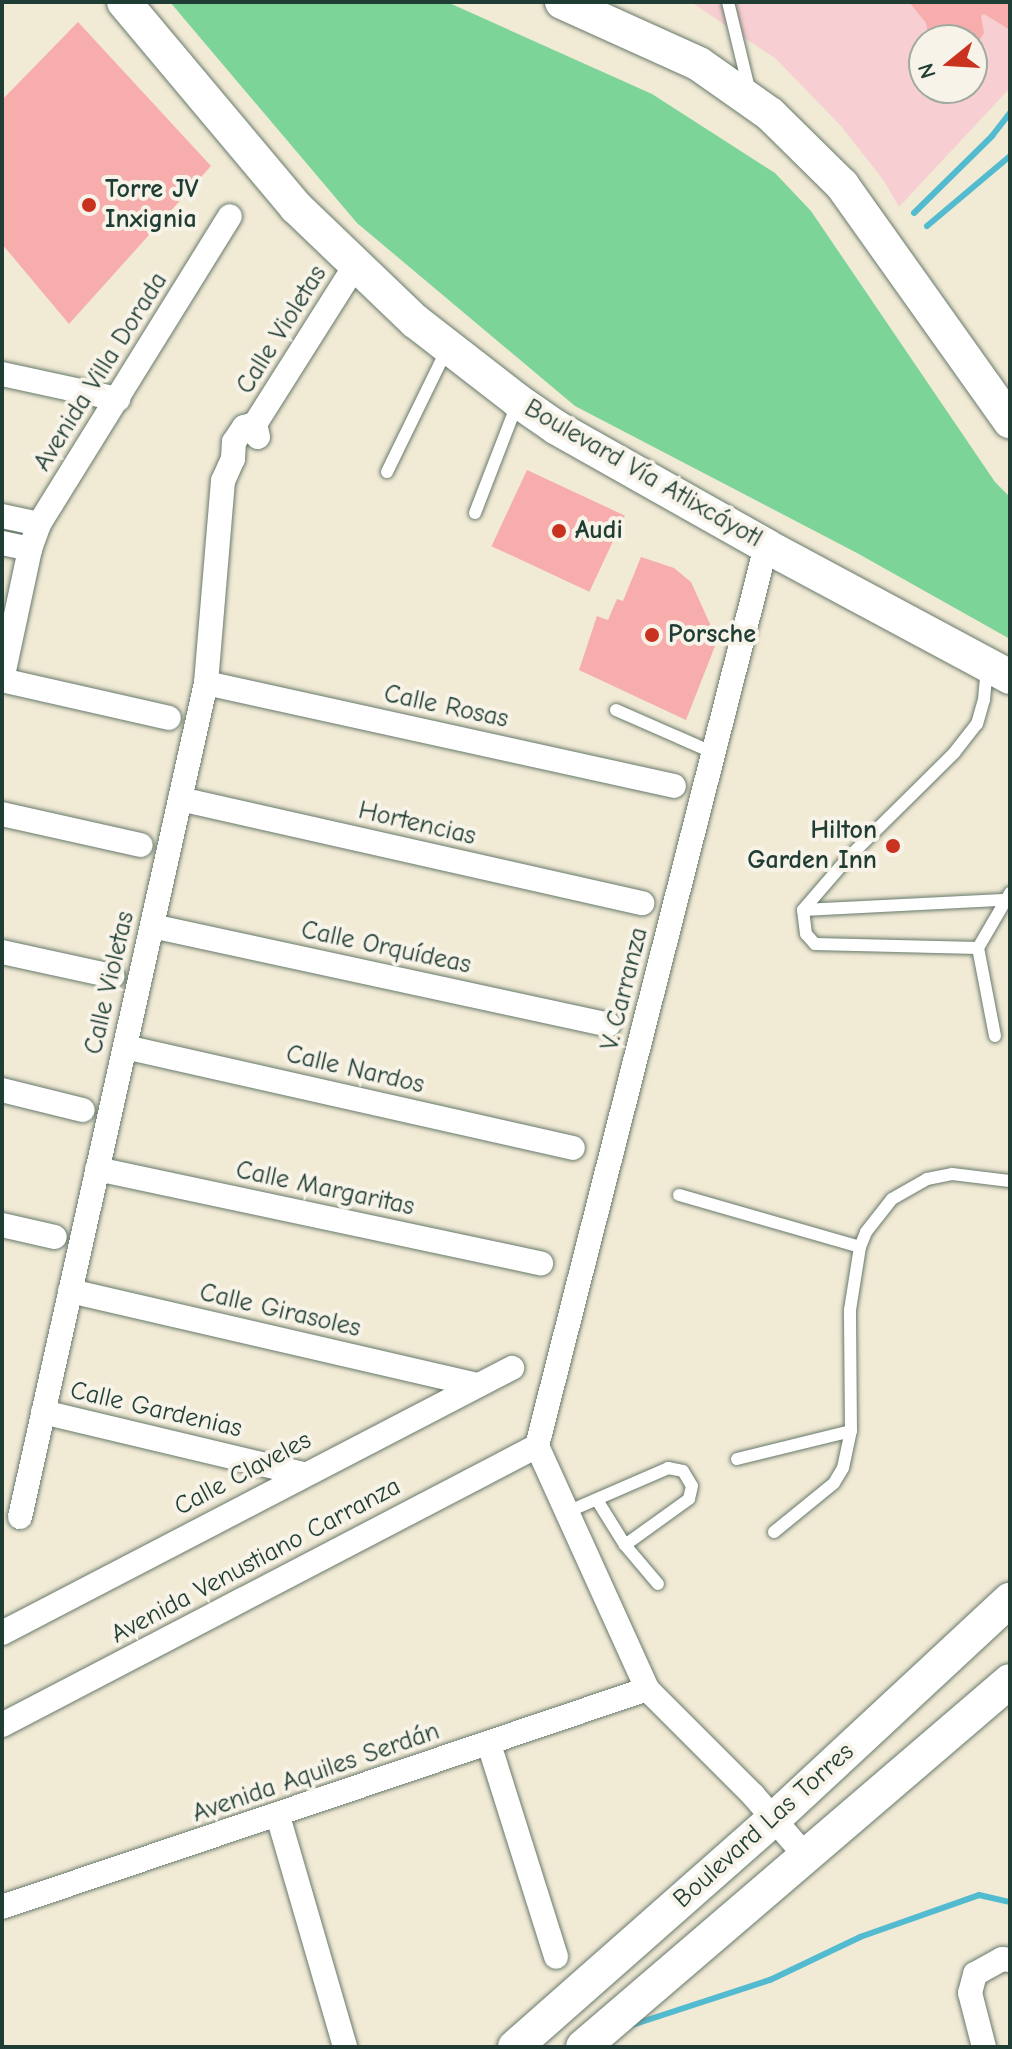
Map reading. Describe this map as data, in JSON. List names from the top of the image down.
{
  "streets": {
    "main road": ["Boulevard Vía Atlixcáyotl", "Boulevard Las Torres"],
    "street": [
      "Calle Violetas",
      "Avenida Villa Dorada",
      "Calle Rosas",
      "Hortencias",
      "Calle Orquídeas",
      "V. Carranza",
      "Calle Nardos",
      "Calle Margaritas",
      "Calle Girasoles",
      "Calle Gardenias",
      "Calle Claveles",
      "Avenida Venustiano Carranza",
      "Avenida Aquiles Serdán"
    ]
  },
  "crossings": [
    ["Calle Violetas", "Boulevard Vía Atlixcáyotl"],
    ["Calle Violetas", "Calle Rosas"],
    ["Calle Violetas", "Hortencias"],
    ["Calle Violetas", "Calle Orquídeas"],
    ["Calle Violetas", "Calle Nardos"],
    ["Calle Violetas", "Calle Margaritas"],
    ["Calle Violetas", "Calle Girasoles"],
    ["Calle Violetas", "Calle Gardenias"],
    ["Boulevard Vía Atlixcáyotl", "V. Carranza"],
    ["V. Carranza", "Avenida Venustiano Carranza"],
    ["Calle Girasoles", "Calle Claveles"],
    ["Calle Gardenias", "Calle Claveles"]
  ],
  "places": [
    "Torre JV Inxignia",
    "Audi",
    "Porsche",
    "Hilton Garden Inn"
  ],
  "north": "left"
}
